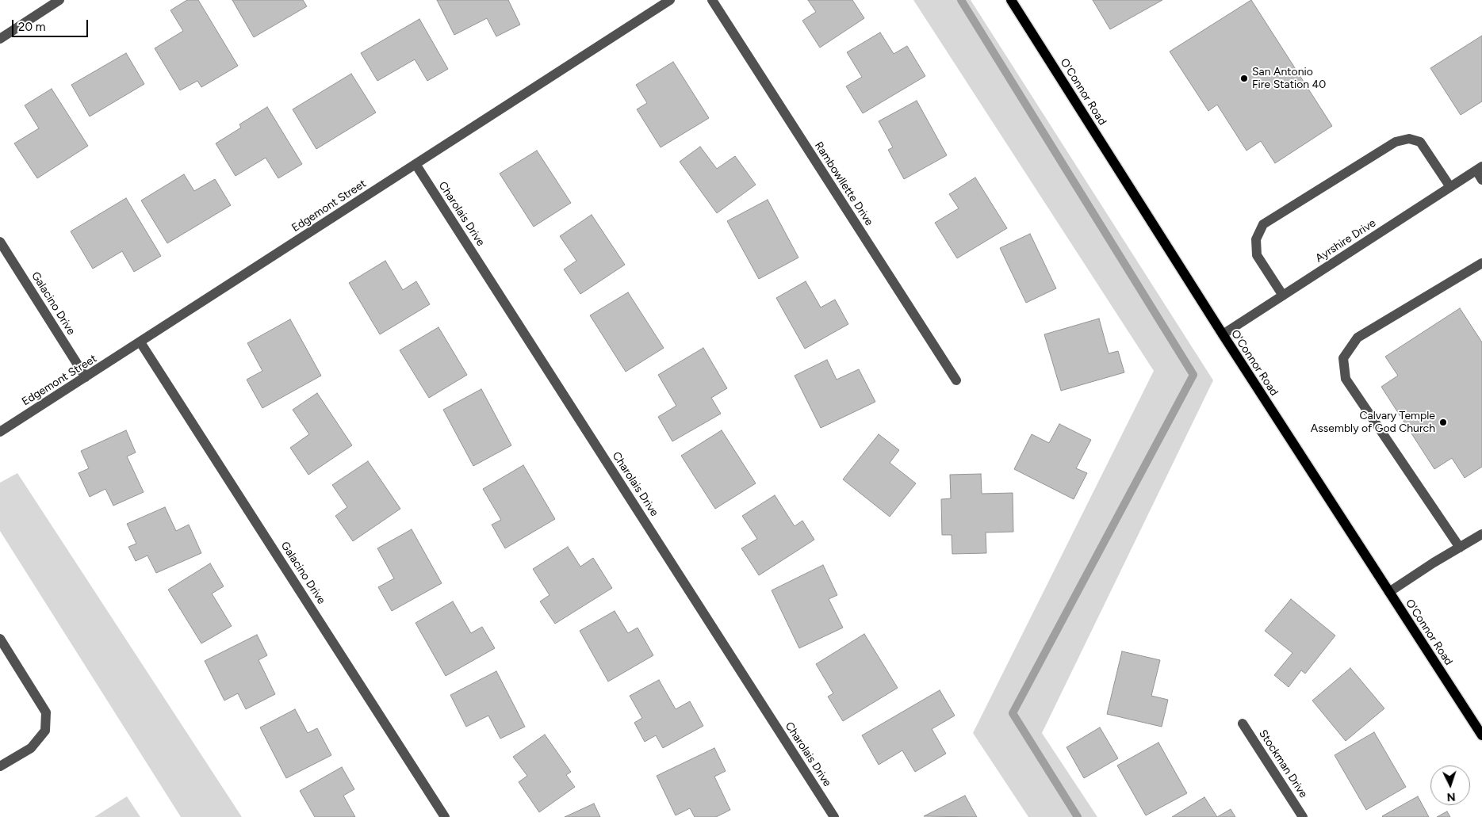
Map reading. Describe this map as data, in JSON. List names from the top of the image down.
{
  "streets": {
    "main road": ["O'Connor Road"],
    "street": [
      "Rambowllette Drive",
      "Edgemont Street",
      "Charolais Drive",
      "Ayrshire Drive",
      "Galacino Drive",
      "Stockman Drive"
    ]
  },
  "crossings": [
    ["O'Connor Road", "Ayrshire Drive"],
    ["Edgemont Street", "Charolais Drive"],
    ["Edgemont Street", "Galacino Drive"]
  ],
  "places": ["San Antonio Fire Station 40", "Calvary Temple Assembly of God Church"],
  "scale_bar": "20 m",
  "north": "bottom"
}
